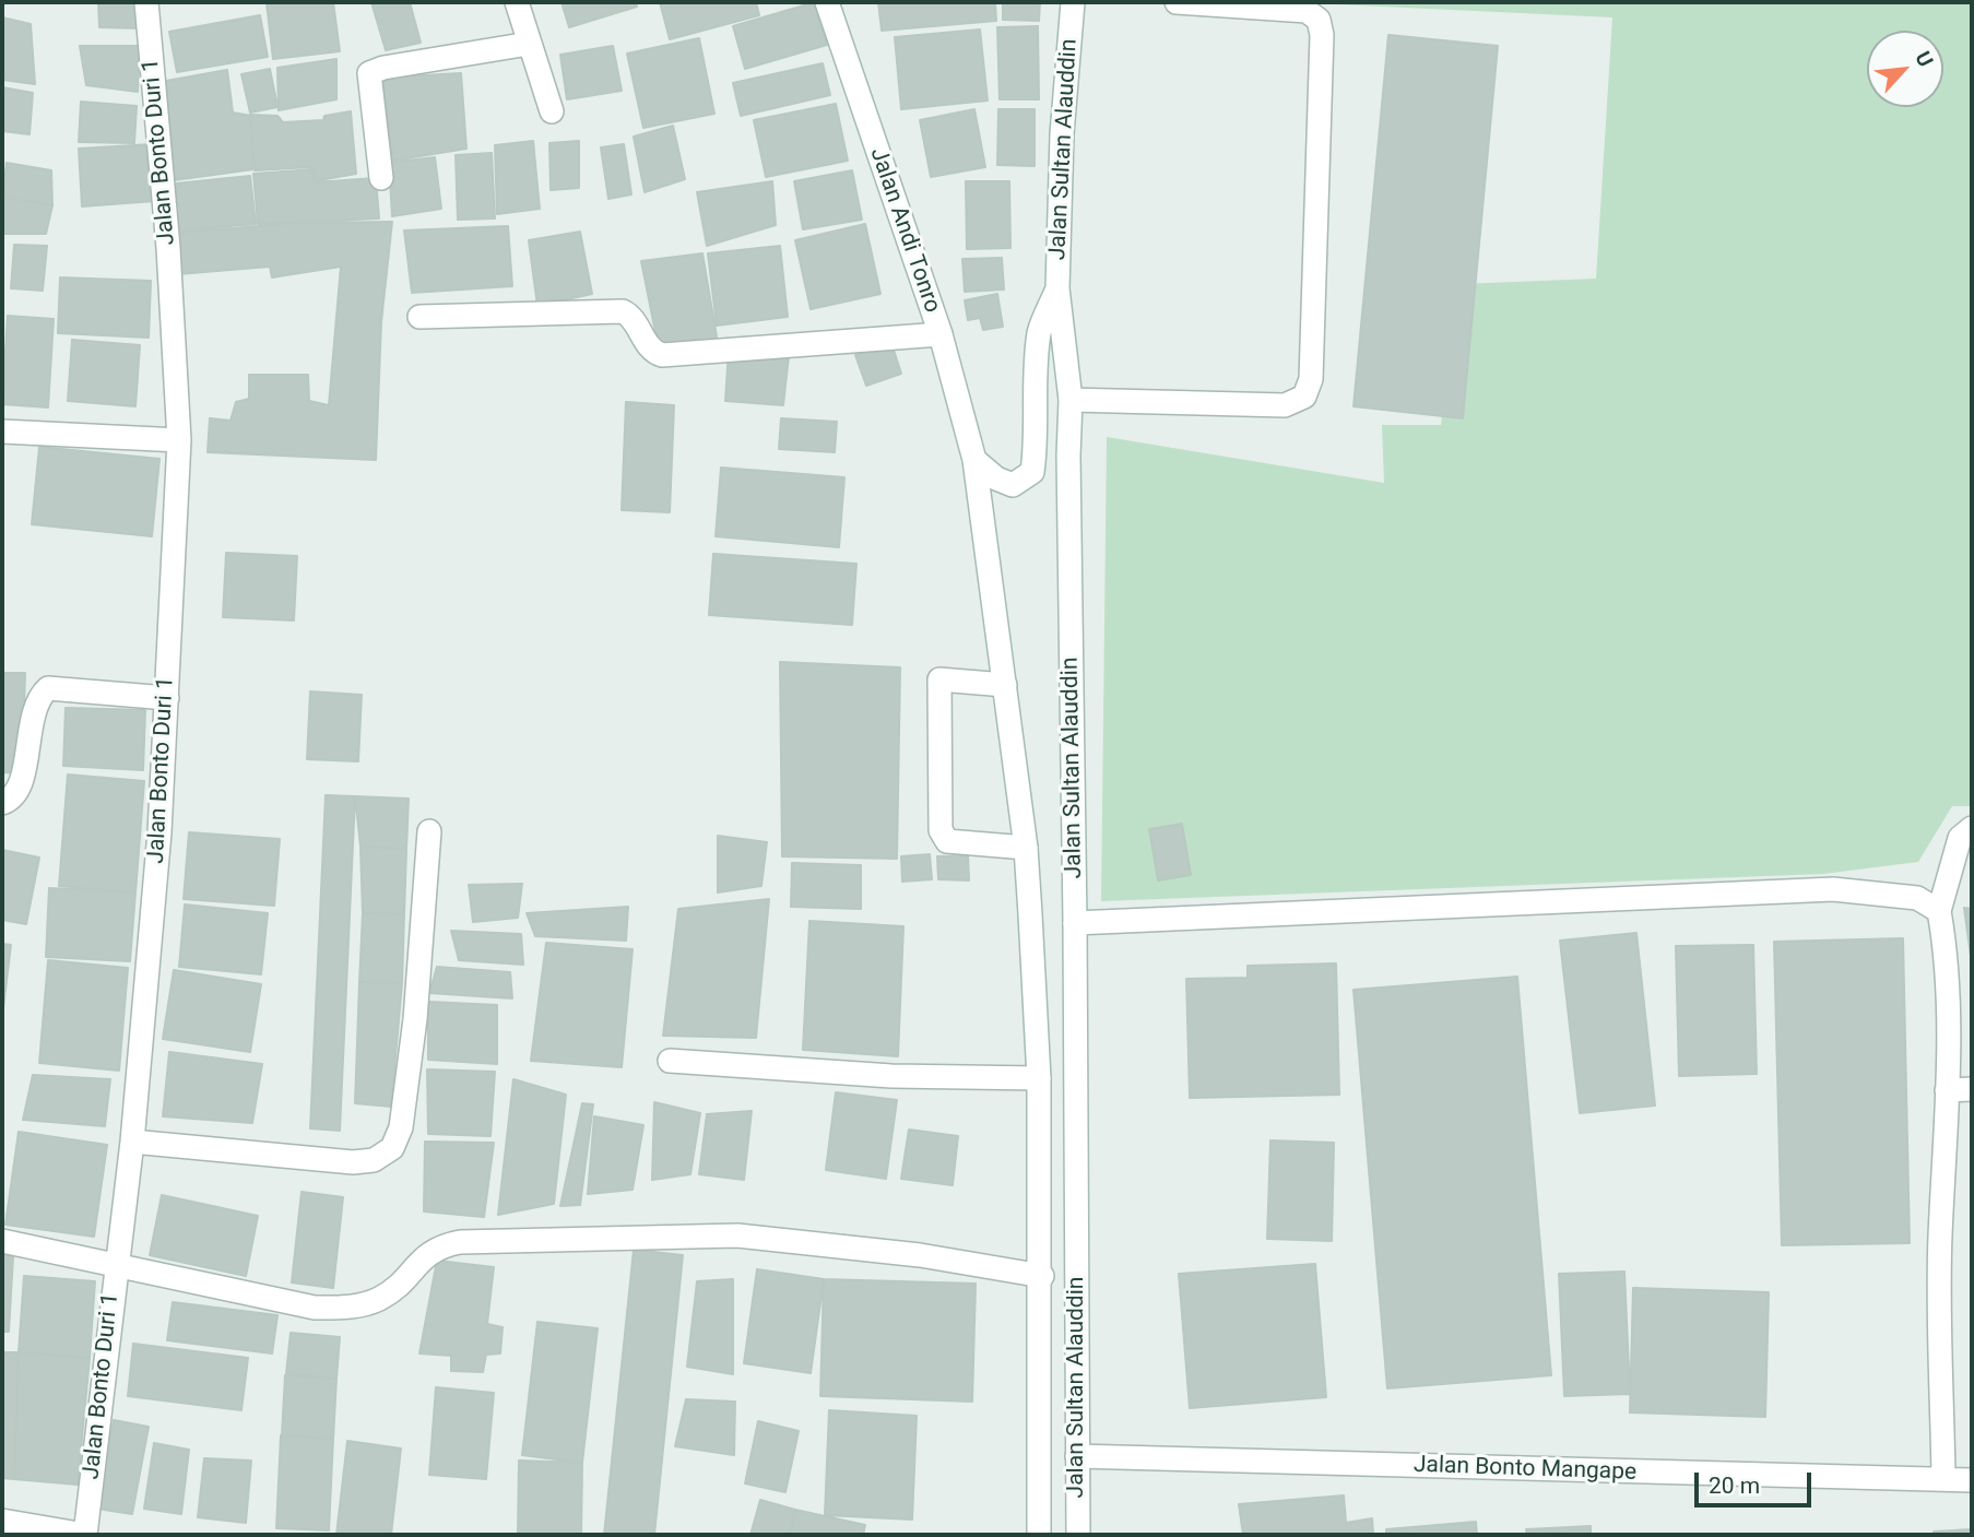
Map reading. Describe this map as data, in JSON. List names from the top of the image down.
{
  "streets": {
    "street": [
      "Jalan Sultan Alauddin",
      "Jalan Bonto Duri 1",
      "Jalan Andi Tonro",
      "Jalan Bonto Mangape"
    ]
  },
  "crossings": [
    ["Jalan Sultan Alauddin", "Jalan Andi Tonro"],
    ["Jalan Sultan Alauddin", "Jalan Bonto Mangape"]
  ],
  "scale_bar": "20 m",
  "north": "top right"
}
